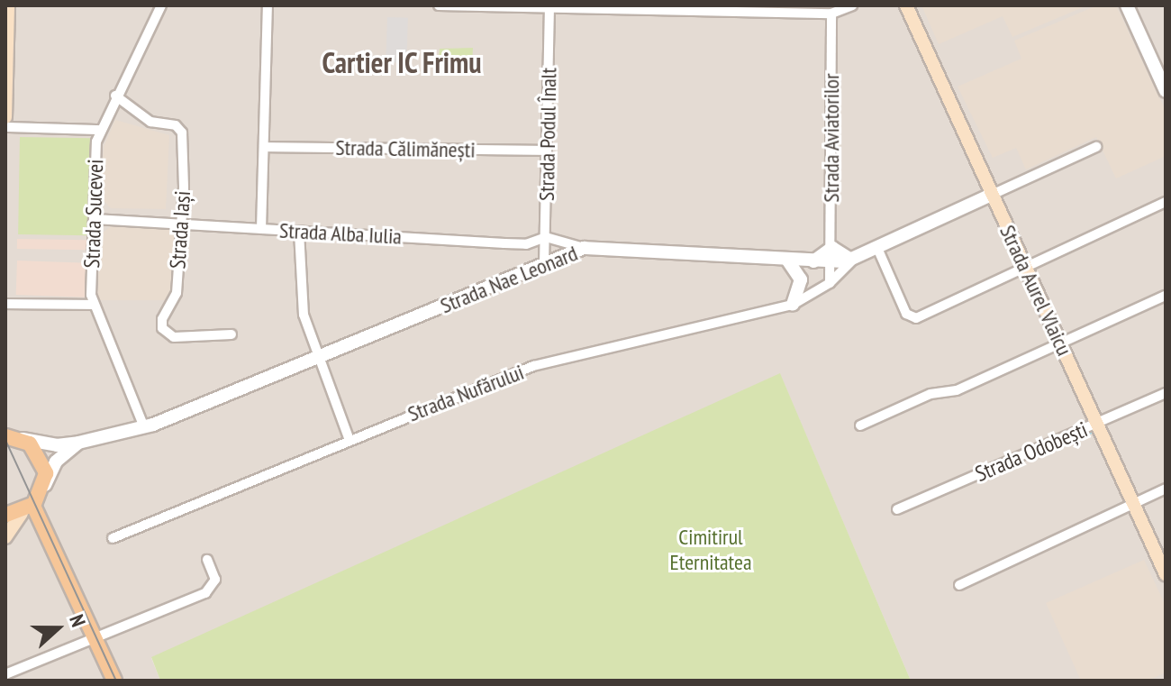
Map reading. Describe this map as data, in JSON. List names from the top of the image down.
{
  "streets": {
    "main road": ["Strada Aurel Vlaicu"],
    "street": [
      "Strada Podul Înalt",
      "Strada Aviatorilor",
      "Strada Călimănești",
      "Strada Sucevei",
      "Strada Iași",
      "Strada Alba Iulia",
      "Strada Nae Leonard",
      "Strada Nufărului",
      "Strada Odobești"
    ]
  },
  "crossings": [
    ["Strada Podul Înalt", "Strada Călimănești"],
    ["Strada Podul Înalt", "Strada Alba Iulia"],
    ["Strada Podul Înalt", "Strada Nae Leonard"],
    ["Strada Aviatorilor", "Strada Nae Leonard"],
    ["Strada Sucevei", "Strada Iași"],
    ["Strada Sucevei", "Strada Alba Iulia"],
    ["Strada Sucevei", "Strada Nae Leonard"],
    ["Strada Iași", "Strada Alba Iulia"],
    ["Strada Alba Iulia", "Strada Nae Leonard"],
    ["Strada Nae Leonard", "Strada Aurel Vlaicu"],
    ["Strada Nae Leonard", "Strada Nufărului"],
    ["Strada Aurel Vlaicu", "Strada Odobești"]
  ],
  "districts": ["Cartier IC Frimu"],
  "parks": ["Cimitirul Eternitatea"],
  "north": "right"
}
